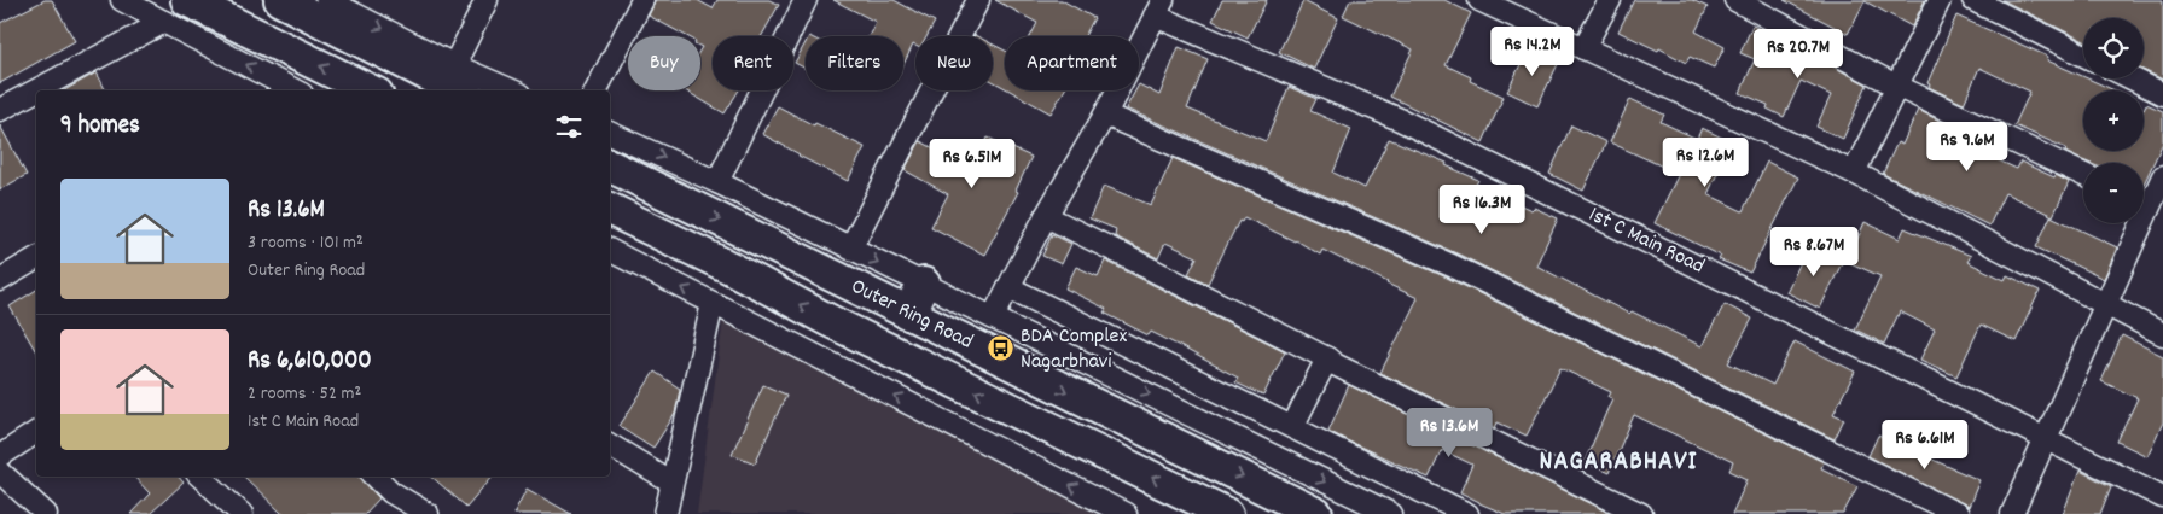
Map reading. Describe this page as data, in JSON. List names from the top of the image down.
{
  "streets": {
    "highway": ["Outer Ring Road"],
    "street": ["1st C Main Road"]
  },
  "districts": ["NAGARABHAVI"],
  "places": {
    "bus stop": ["BDA Complex Nagarbhavi"]
  },
  "page": {
    "map_buttons": ["+", "−"],
    "price": [
      "Rs 14.2M",
      "Rs 20.7M",
      "Rs 9.6M",
      "Rs 12.6M",
      "Rs 6.51M",
      "Rs 16.3M",
      "Rs 8.67M",
      "Rs 13.6M",
      "Rs 6.61M"
    ],
    "chip": [
      "Buy",
      "Rent",
      "Filters",
      "New",
      "Apartment"
    ],
    "heading": "9 homes",
    "list": [
      {
        "name": "Rs 13.6M",
        "note": "3 rooms · 101 m² · Outer Ring Road"
      },
      {
        "name": "Rs 6,610,000",
        "note": "2 rooms · 52 m² · 1st C Main Road"
      }
    ]
  }
}
